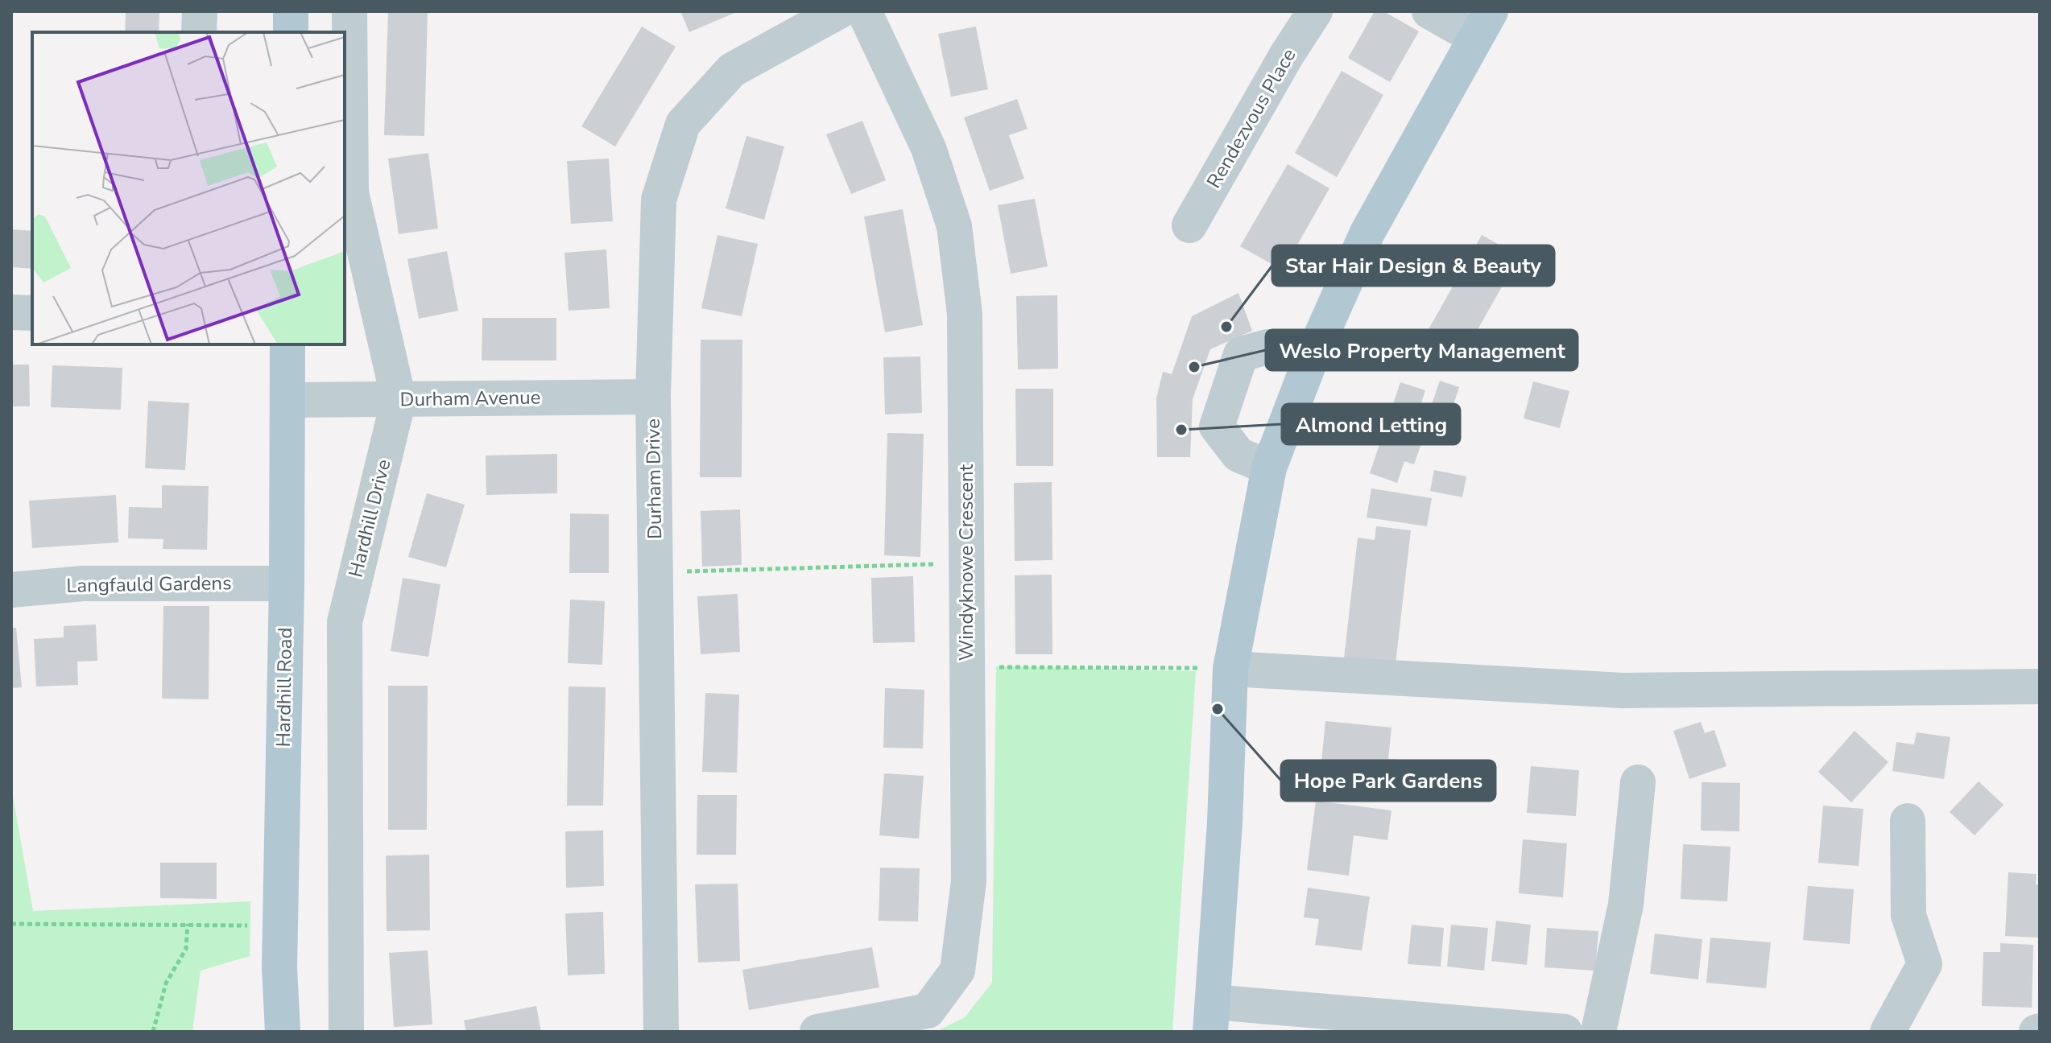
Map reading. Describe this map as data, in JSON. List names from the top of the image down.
{
  "streets": {
    "main road": ["Hardhill Road"],
    "street": [
      "Rendezvous Place",
      "Durham Avenue",
      "Durham Drive",
      "Hardhill Drive",
      "Windyknowe Crescent",
      "Langfauld Gardens"
    ]
  },
  "crossings": [
    ["Durham Avenue", "Durham Drive"],
    ["Durham Avenue", "Hardhill Drive"],
    ["Durham Avenue", "Hardhill Road"],
    ["Langfauld Gardens", "Hardhill Road"]
  ],
  "places": [
    "Star Hair Design & Beauty",
    "Weslo Property Management",
    "Almond Letting",
    "Hope Park Gardens"
  ]
}
